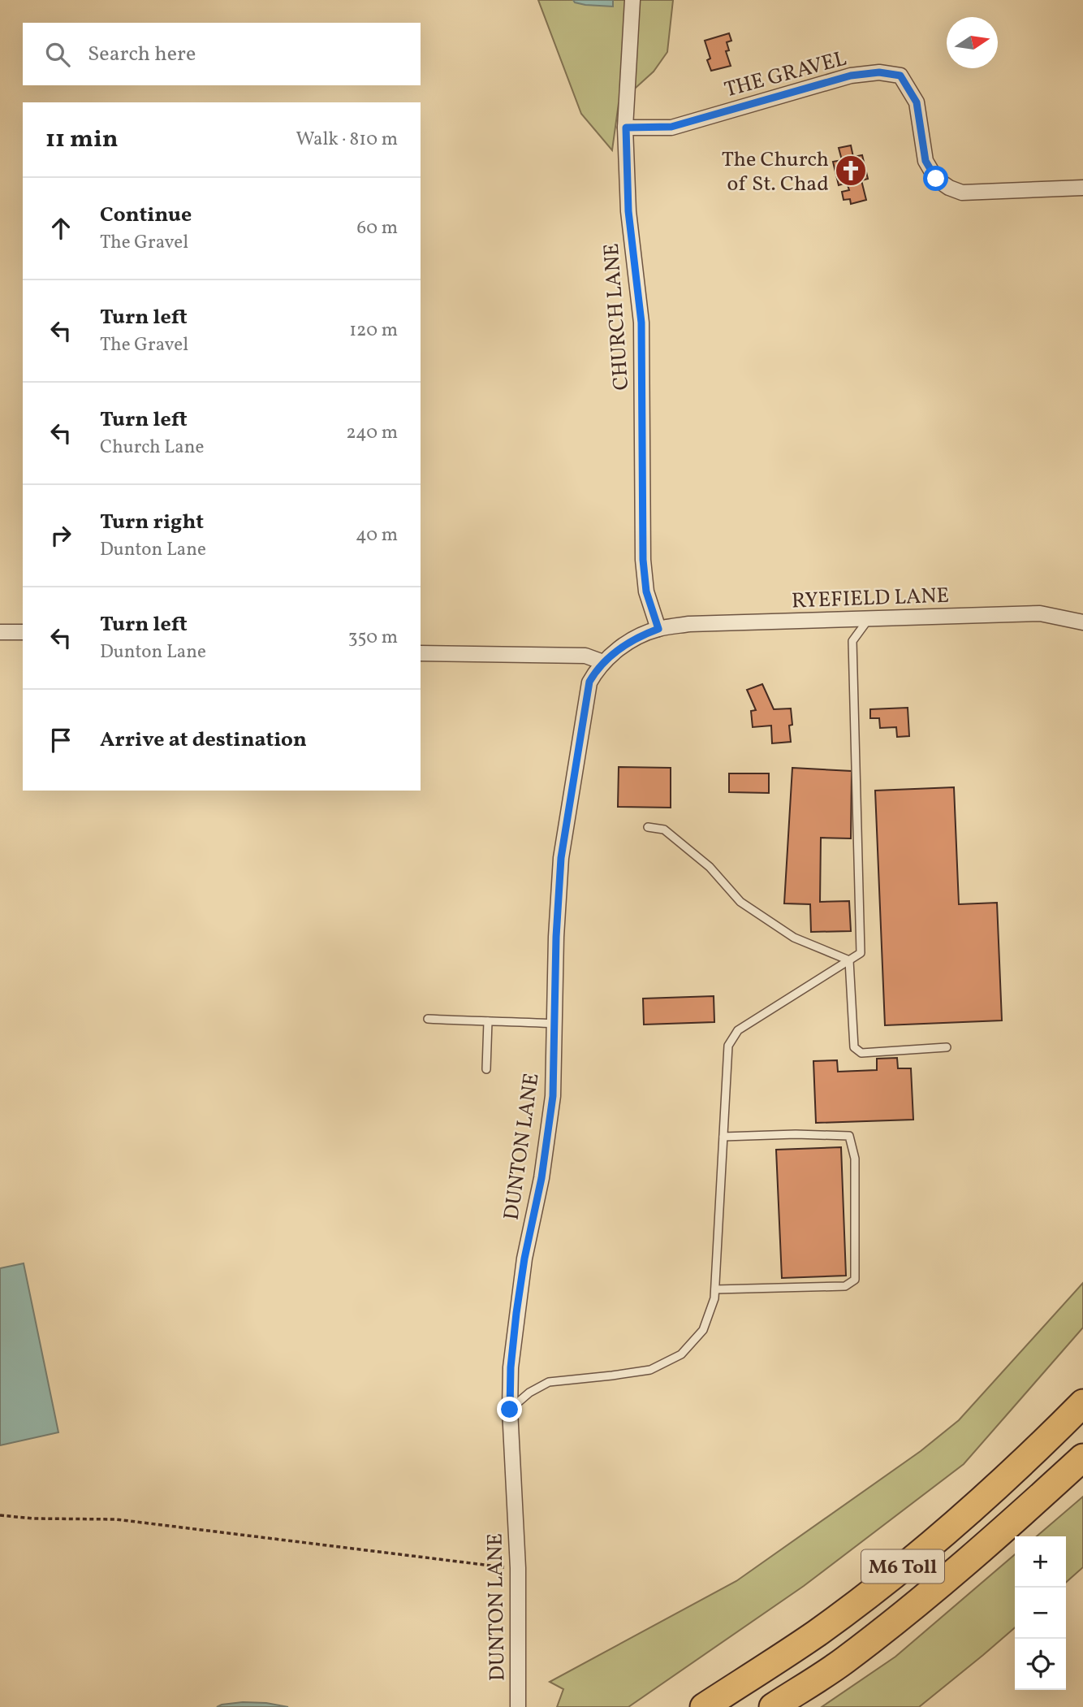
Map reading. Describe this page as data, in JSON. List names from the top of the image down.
{
  "streets": {
    "highway": ["M6 Toll"],
    "street": [
      "THE GRAVEL",
      "CHURCH LANE",
      "RYEFIELD LANE",
      "DUNTON LANE"
    ]
  },
  "crossings": [
    ["THE GRAVEL", "CHURCH LANE"],
    ["CHURCH LANE", "RYEFIELD LANE"],
    ["CHURCH LANE", "DUNTON LANE"],
    ["RYEFIELD LANE", "DUNTON LANE"]
  ],
  "places": {
    "church": ["The Church of St. Chad"]
  },
  "north": "right",
  "page": {
    "search": "Search here",
    "heading": ["11 min", "Walk · 810 m"],
    "list": [
      ["Continue", "The Gravel", "60 m"],
      ["Turn left", "The Gravel", "120 m"],
      ["Turn left", "Church Lane", "240 m"],
      ["Turn right", "Dunton Lane", "40 m"],
      ["Turn left", "Dunton Lane", "350 m"],
      "Arrive at destination"
    ],
    "map_buttons": ["+", "−"]
  }
}
